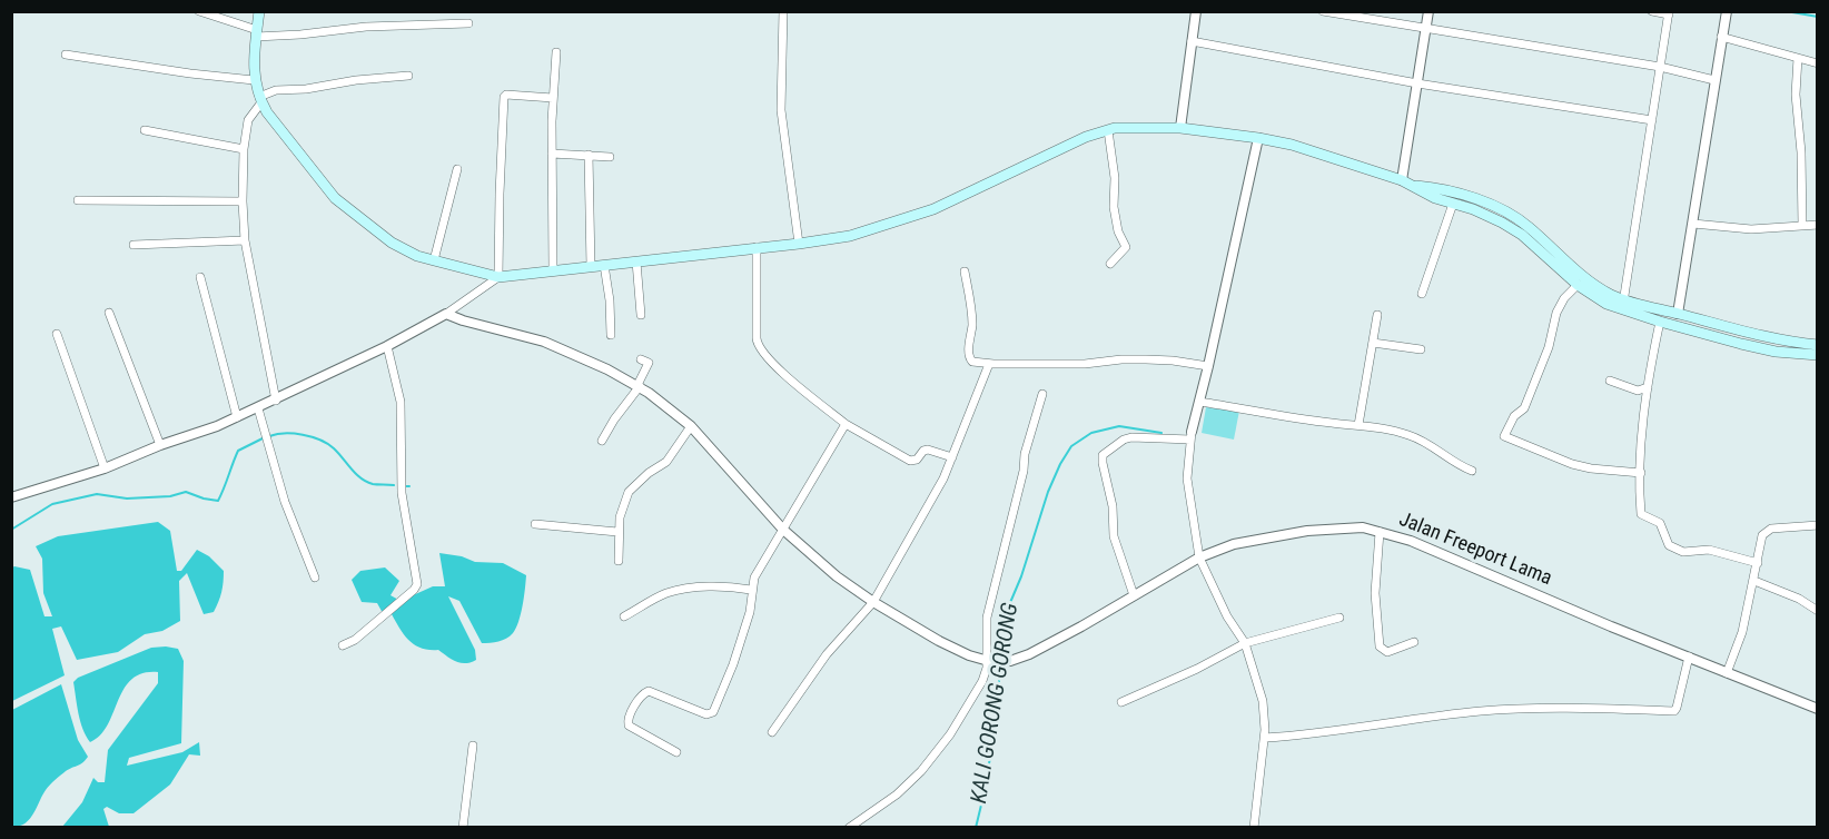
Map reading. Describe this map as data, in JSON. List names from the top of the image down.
{
  "streets": {
    "street": ["Jalan Freeport Lama"]
  },
  "water": ["KALI GORONG GORONG"]
}
